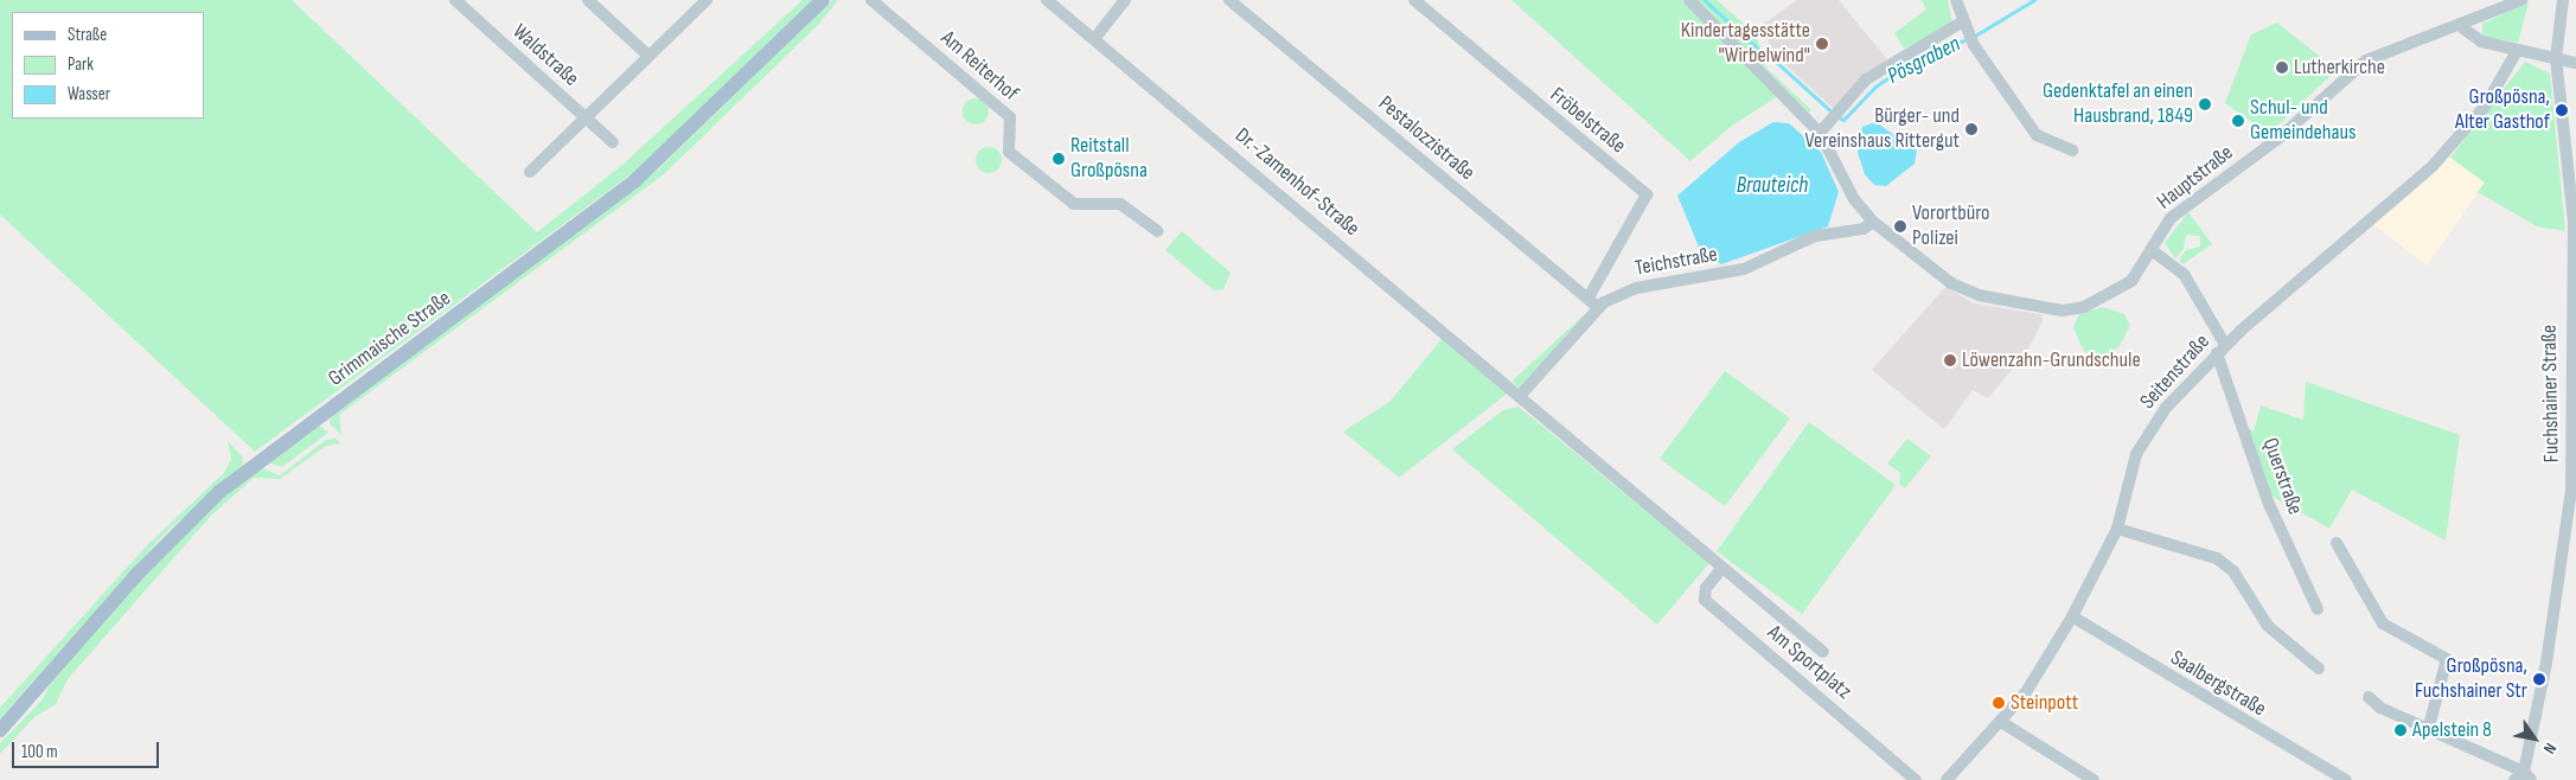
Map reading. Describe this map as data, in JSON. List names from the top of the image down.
{
  "streets": {
    "main road": ["Grimmaische Straße"],
    "street": [
      "Waldstraße",
      "Am Reiterhof",
      "Fröbelstraße",
      "Pestalozzistraße",
      "Hauptstraße",
      "Dr.-Zamenhof-Straße",
      "Teichstraße",
      "Seitenstraße",
      "Fuchshainer Straße",
      "Querstraße",
      "Am Sportplatz",
      "Saalbergstraße"
    ]
  },
  "crossings": [
    ["Fröbelstraße", "Pestalozzistraße"],
    ["Pestalozzistraße", "Teichstraße"],
    ["Hauptstraße", "Teichstraße"],
    ["Hauptstraße", "Querstraße"],
    ["Dr.-Zamenhof-Straße", "Teichstraße"],
    ["Dr.-Zamenhof-Straße", "Am Sportplatz"],
    ["Teichstraße", "Am Sportplatz"],
    ["Seitenstraße", "Querstraße"],
    ["Seitenstraße", "Saalbergstraße"]
  ],
  "water": ["Pösgraben", "Brauteich"],
  "places": [
    "Kindertagesstätte \"Wirbelwind\"",
    "Lutherkirche",
    "Gedenktafel an einen Hausbrand, 1849",
    "Großpösna, Alter Gasthof",
    "Schul- und Gemeindehaus",
    "Bürger- und Vereinshaus Rittergut",
    "Reitstall Großpösna",
    "Vorortbüro Polizei",
    "Löwenzahn-Grundschule",
    "Großpösna, Fuchshainer Str",
    "Steinpott",
    "Apelstein 8"
  ],
  "legend": ["Straße", "Park", "Wasser"],
  "scale_bar": "100 m",
  "north": "bottom right"
}
